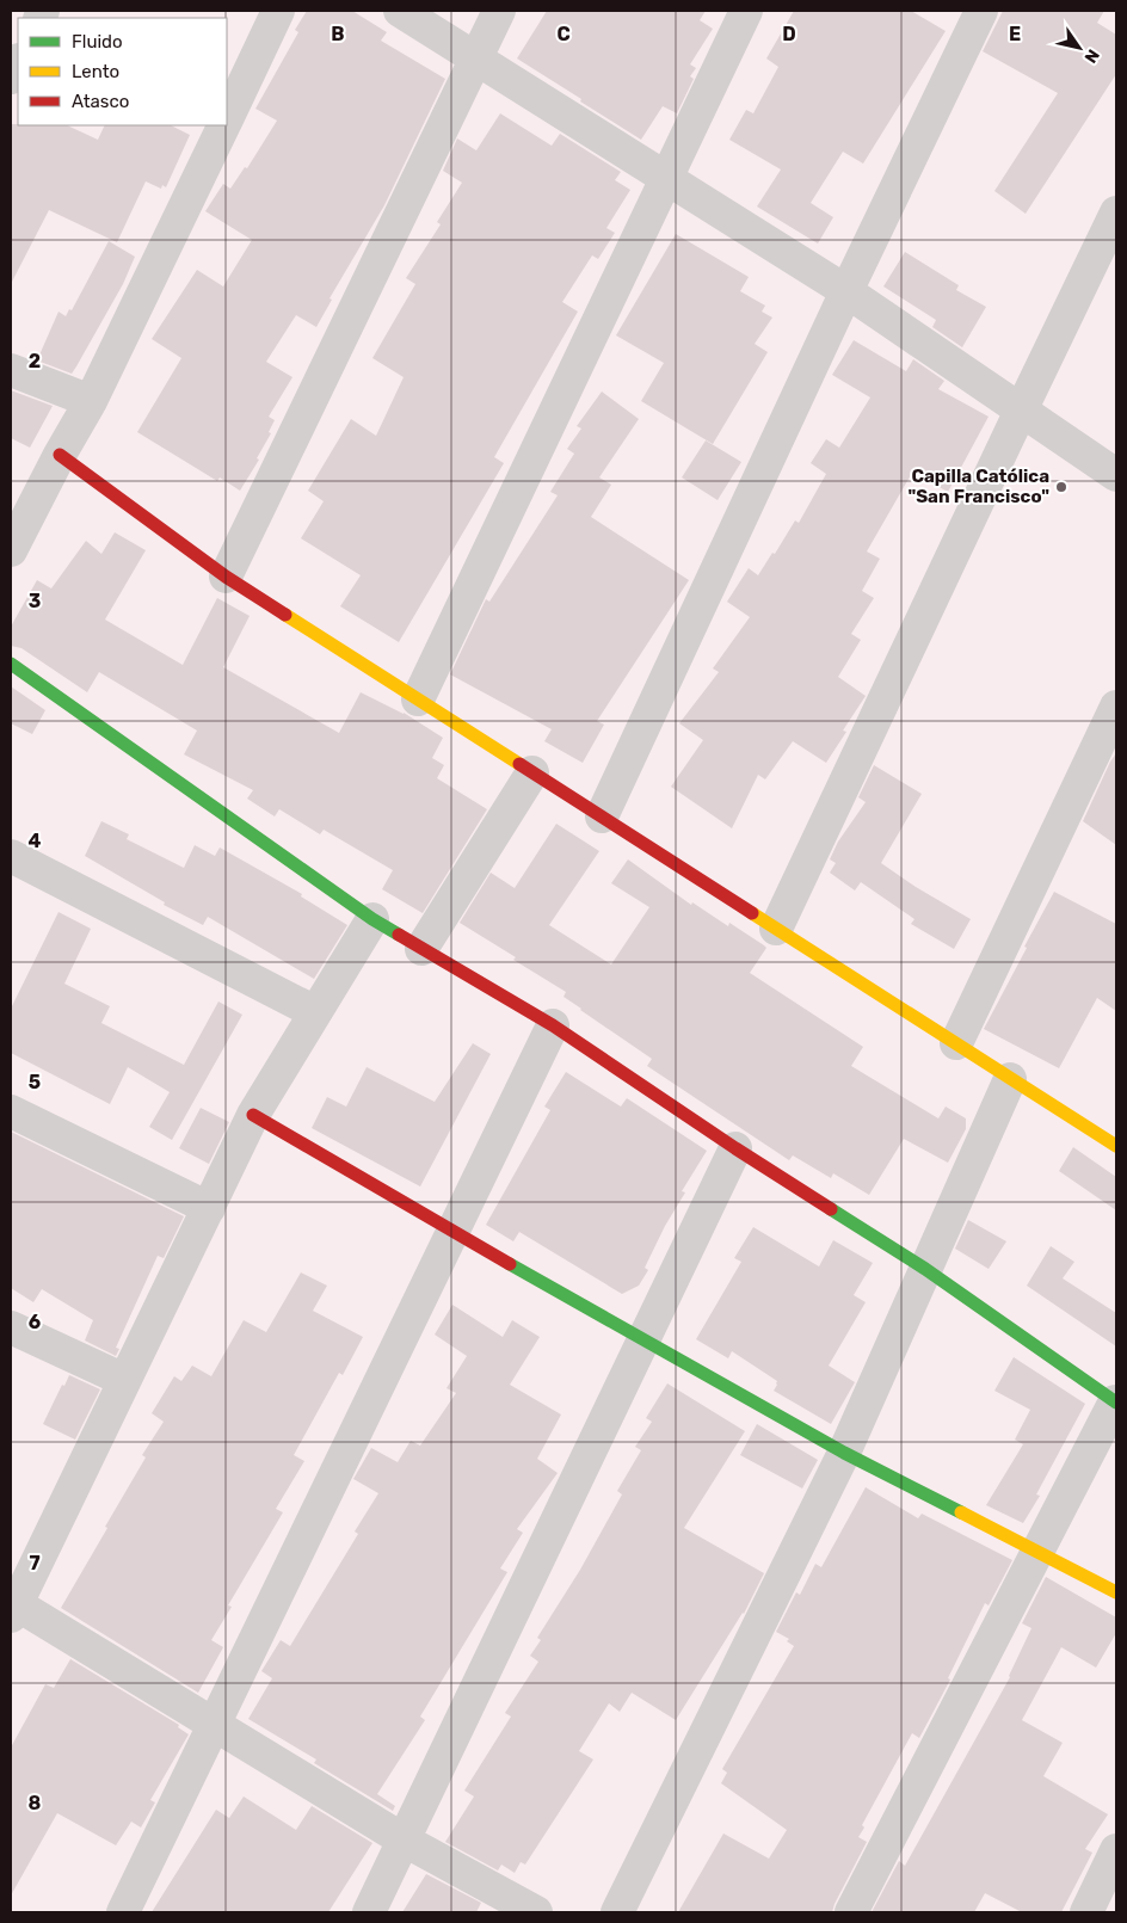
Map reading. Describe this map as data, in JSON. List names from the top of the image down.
{
  "places": ["Capilla Católica \"San Francisco\""],
  "legend": ["Fluido", "Lento", "Atasco"],
  "north": "bottom right",
  "grid": {
    "columns": [
      "B",
      "C",
      "D",
      "E"
    ],
    "rows": [
      "2",
      "3",
      "4",
      "5",
      "6",
      "7",
      "8"
    ]
  }
}
